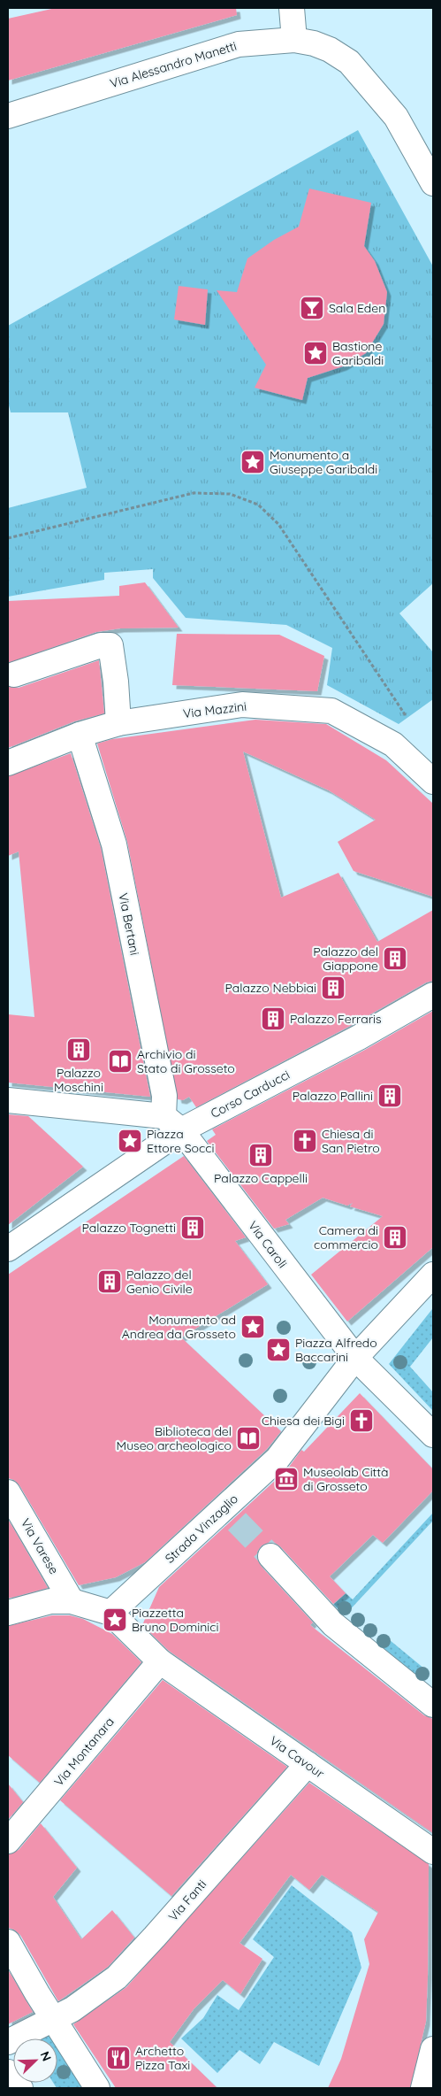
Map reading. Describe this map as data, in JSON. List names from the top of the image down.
{
  "streets": {
    "street": [
      "Via Alessandro Manetti",
      "Via Mazzini",
      "Via Bertani",
      "Corso Carducci",
      "Via Caroli",
      "Strada Vinzaglio",
      "Via Varese",
      "Via Montanara",
      "Via Cavour",
      "Via Fanti"
    ]
  },
  "crossings": [
    ["Via Mazzini", "Via Bertani"],
    ["Via Bertani", "Corso Carducci"],
    ["Via Bertani", "Via Caroli"],
    ["Corso Carducci", "Via Caroli"],
    ["Via Caroli", "Strada Vinzaglio"],
    ["Via Montanara", "Via Cavour"],
    ["Via Cavour", "Via Fanti"]
  ],
  "places": {
    "bar": ["Sala Eden"],
    "place": [
      "Bastione Garibaldi",
      "Monumento a Giuseppe Garibaldi",
      "Piazza Ettore Socci",
      "Monumento ad Andrea da Grosseto",
      "Piazza Alfredo Baccarini",
      "Piazzetta Bruno Dominici"
    ],
    "building": [
      "Palazzo del Giappone",
      "Palazzo Nebbiai",
      "Palazzo Ferraris",
      "Palazzo Moschini",
      "Palazzo Pallini",
      "Palazzo Cappelli",
      "Palazzo Tognetti",
      "Camera di commercio",
      "Palazzo del Genio Civile"
    ],
    "library": ["Archivio di Stato di Grosseto", "Biblioteca del Museo archeologico"],
    "church": ["Chiesa di San Pietro", "Chiesa dei Bigi"],
    "museum": ["Museolab Città di Grosseto"],
    "restaurant": ["Archetto Pizza Taxi"]
  },
  "north": "top right"
}
